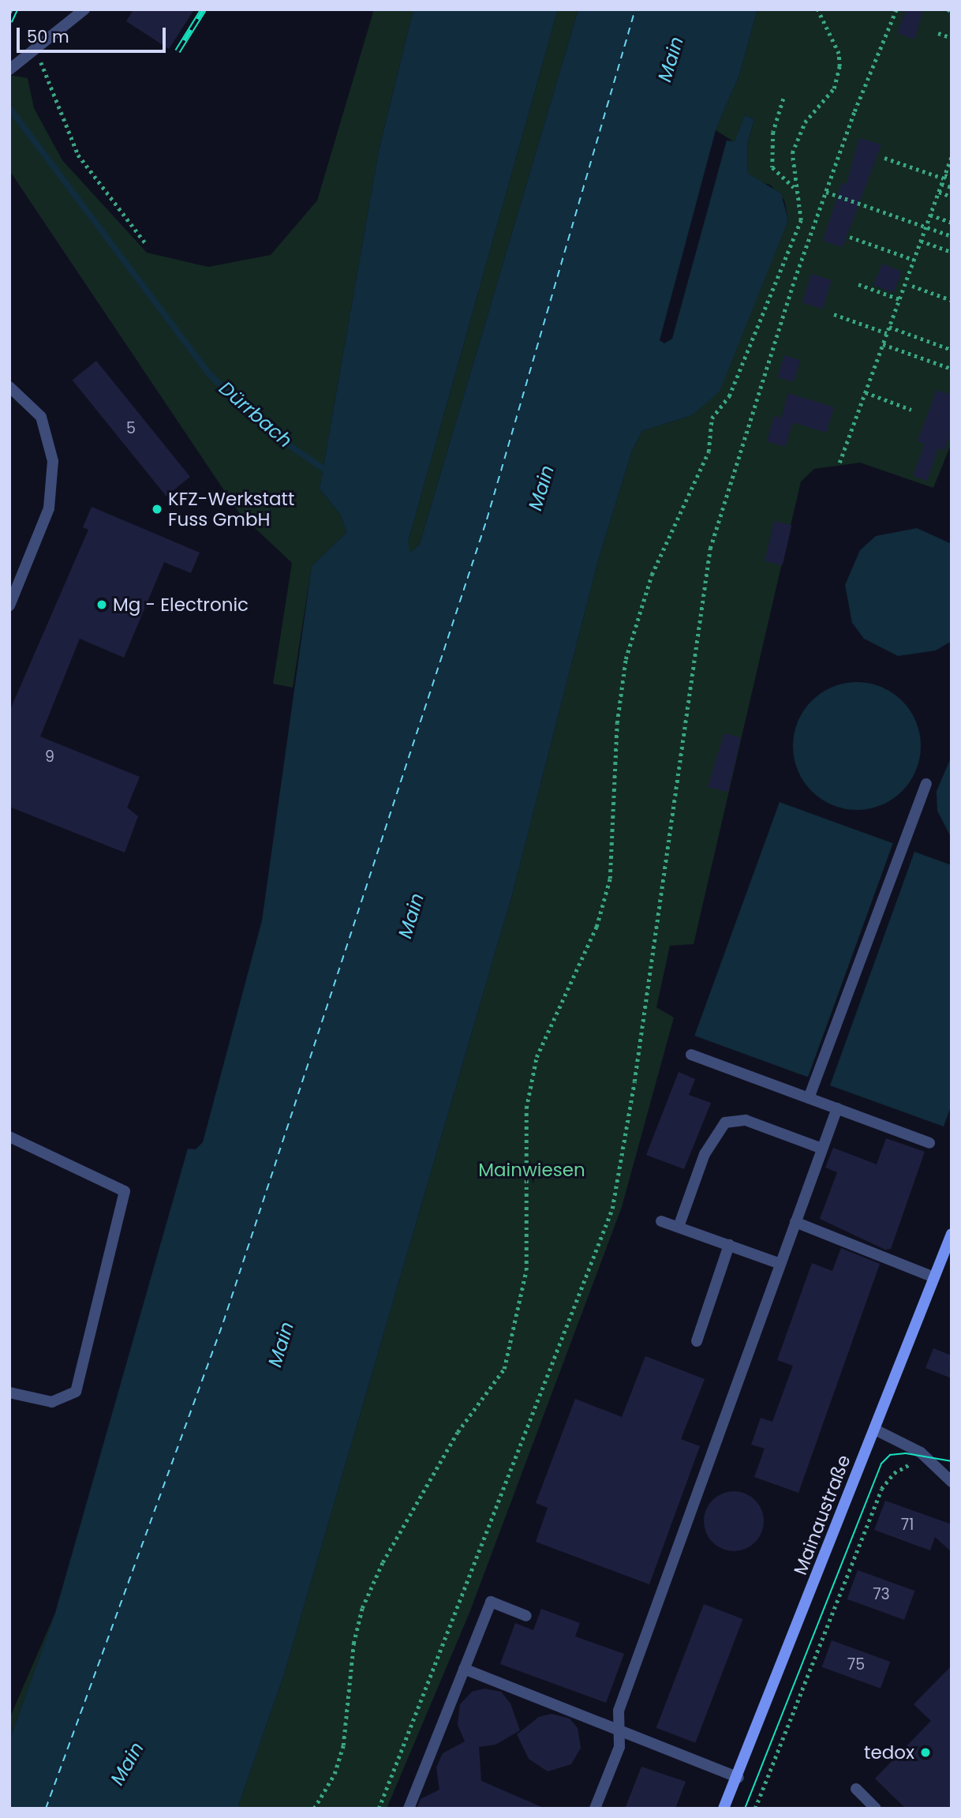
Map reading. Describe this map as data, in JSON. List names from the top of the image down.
{
  "streets": {
    "main road": ["Mainaustraße"]
  },
  "water": ["Main", "Dürrbach"],
  "parks": ["Mainwiesen"],
  "places": ["KFZ-Werkstatt Fuss GmbH", "Mg - Electronic", "tedox"],
  "house_numbers": [
    "5",
    "9",
    "71",
    "73",
    "75"
  ],
  "scale_bar": "50 m"
}
